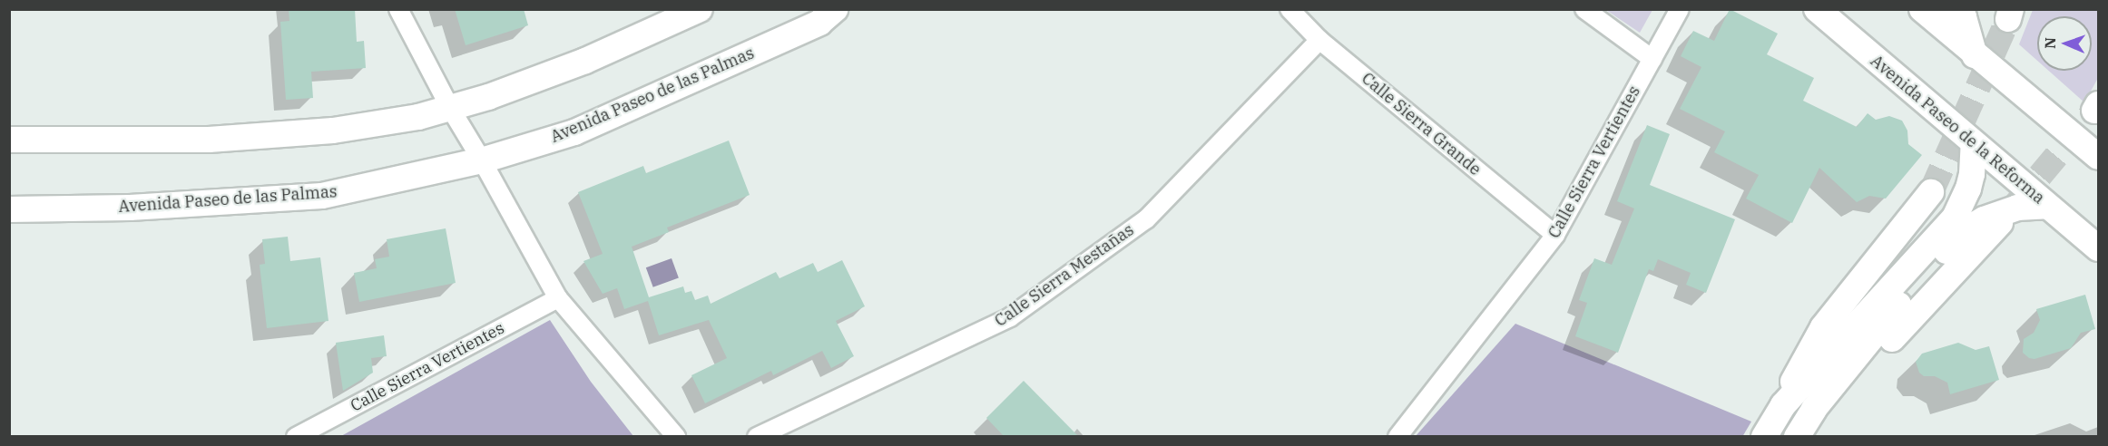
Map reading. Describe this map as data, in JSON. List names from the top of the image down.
{
  "streets": {
    "main road": ["Avenida Paseo de las Palmas", "Avenida Paseo de la Reforma"],
    "street": ["Calle Sierra Grande", "Calle Sierra Vertientes", "Calle Sierra Mestañas"]
  },
  "crossings": [
    ["Calle Sierra Grande", "Calle Sierra Vertientes"],
    ["Calle Sierra Grande", "Calle Sierra Mestañas"]
  ],
  "north": "left"
}
